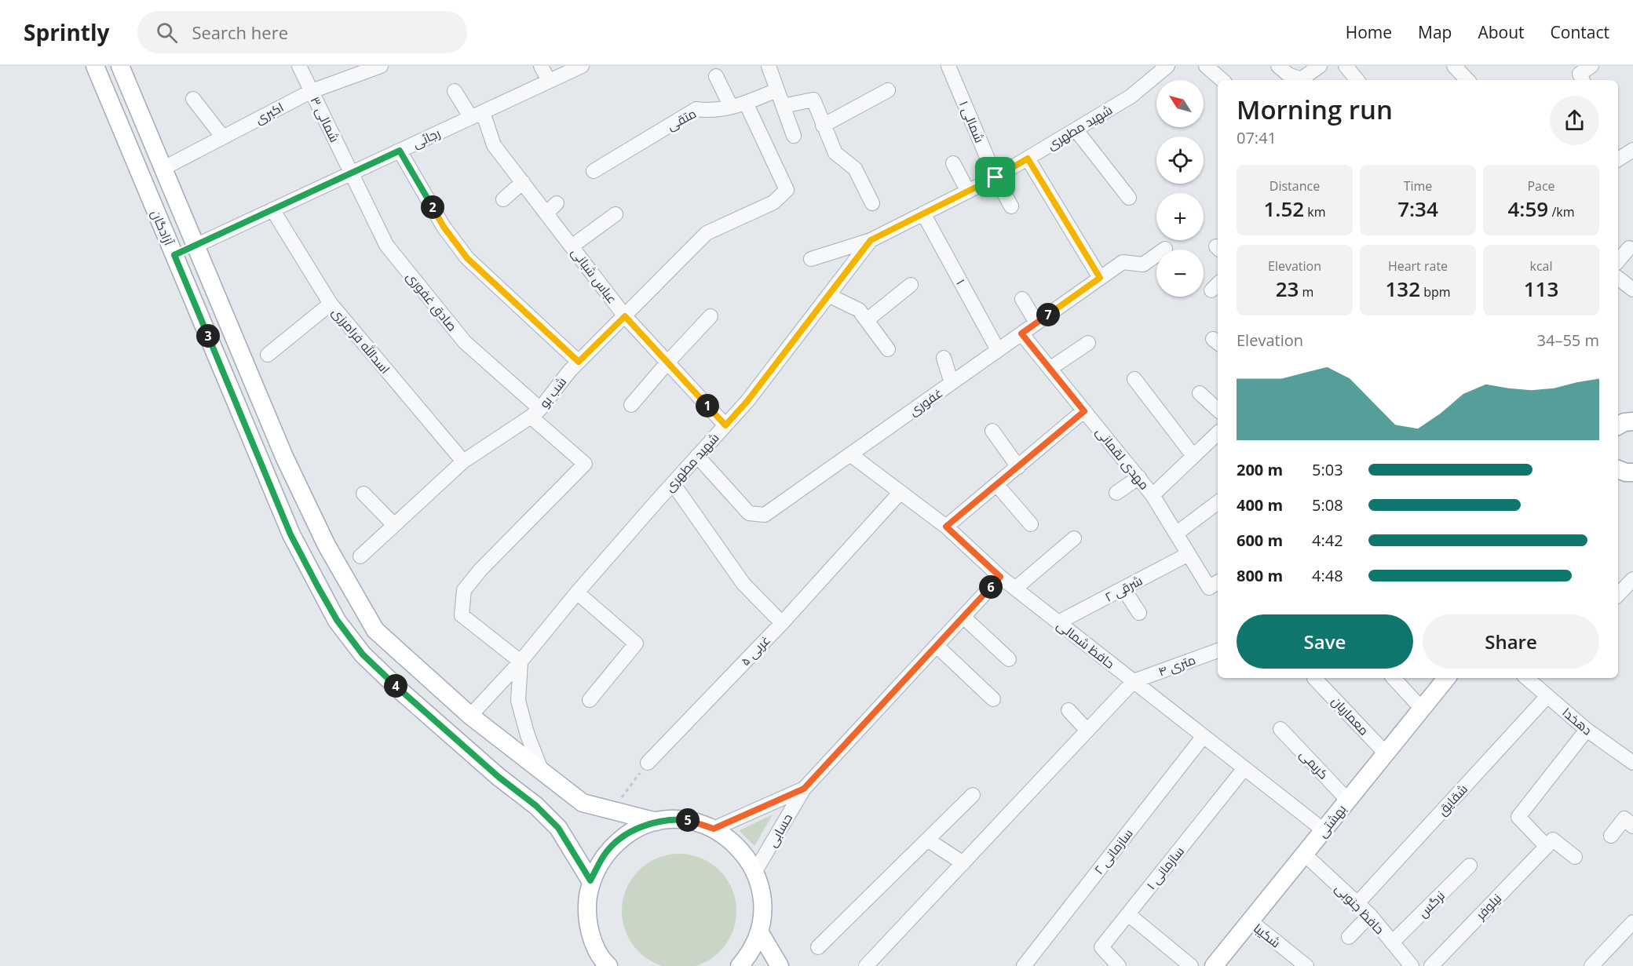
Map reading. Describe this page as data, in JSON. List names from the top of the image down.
{
  "streets": {
    "main road": ["آزادگان", "بهشتی"],
    "street": [
      "اکبری",
      "۳ شمالی",
      "متقی",
      "۱ شمالی",
      "شهید مطهری",
      "رجائی",
      "عباس شبانی",
      "۱",
      "صادق غفوری",
      "اسدالله فرامرزی",
      "شب بو",
      "غفوری",
      "مهدی لقمانی",
      "۲ شرقی",
      "حافظ شمالی",
      "۵ غربی",
      "۴ متری",
      "معماریان",
      "دهخدا",
      "کریمی",
      "شقایق",
      "حسابی",
      "سازمانی ۲",
      "سازمانی ۱",
      "نرگس",
      "نیلوفر",
      "حافظ جنوبی",
      "شکیبا"
    ]
  },
  "crossings": [
    ["اکبری", "۳ شمالی"],
    ["۳ شمالی", "رجائی"],
    ["۳ شمالی", "صادق غفوری"],
    ["متقی", "شب بو"],
    ["۱ شمالی", "شهید مطهری"],
    ["شهید مطهری", "عباس شبانی"],
    ["شهید مطهری", "۱"],
    ["شهید مطهری", "شب بو"],
    ["شهید مطهری", "غفوری"],
    ["رجائی", "عباس شبانی"],
    ["رجائی", "صادق غفوری"],
    ["رجائی", "اسدالله فرامرزی"],
    ["عباس شبانی", "شب بو"],
    ["۱", "غفوری"],
    ["صادق غفوری", "شب بو"],
    ["غفوری", "مهدی لقمانی"],
    ["غفوری", "حافظ شمالی"],
    ["مهدی لقمانی", "۲ شرقی"],
    ["۲ شرقی", "حافظ شمالی"],
    ["حافظ شمالی", "۵ غربی"],
    ["حافظ شمالی", "۴ متری"],
    ["حافظ شمالی", "بهشتی"],
    ["حافظ شمالی", "حسابی"],
    ["حافظ شمالی", "سازمانی ۲"],
    ["حافظ شمالی", "سازمانی ۱"],
    ["معماریان", "بهشتی"],
    ["دهخدا", "شقایق"],
    ["کریمی", "بهشتی"],
    ["شقایق", "حافظ جنوبی"],
    ["بهشتی", "حافظ جنوبی"],
    ["بهشتی", "شکیبا"],
    ["نرگس", "حافظ جنوبی"]
  ],
  "north": "top left",
  "page": {
    "header": "Sprintly",
    "search": "Search here",
    "nav": [
      "Home",
      "Map",
      "About",
      "Contact"
    ],
    "map_buttons": ["+", "−"],
    "heading": ["Morning run", "07:41"],
    "stats": [
      ["Distance", "1.52 km"],
      ["Time", "7:34"],
      ["Pace", "4:59 /km"],
      ["Elevation", "23 m"],
      ["Heart rate", "132 bpm"],
      ["kcal", "113"]
    ],
    "pins": [
      "2",
      "7",
      "3",
      "1",
      "6",
      "4",
      "5"
    ],
    "chart": ["Elevation", "34–55 m"],
    "list": [
      {
        "name": "200 m",
        "note": "5:03"
      },
      {
        "name": "400 m",
        "note": "5:08"
      },
      {
        "name": "600 m",
        "note": "4:42"
      },
      {
        "name": "800 m",
        "note": "4:48"
      }
    ],
    "buttons": ["Save", "Share"]
  }
}
